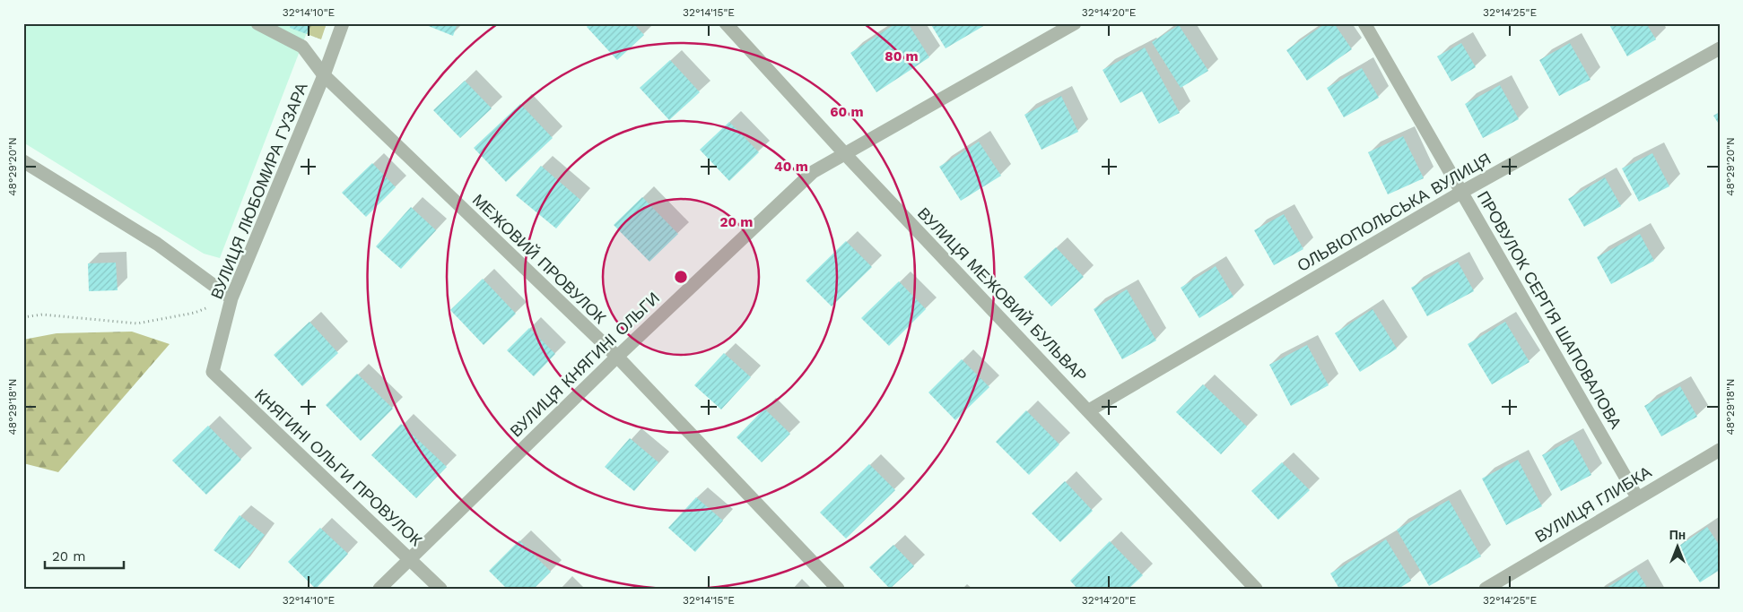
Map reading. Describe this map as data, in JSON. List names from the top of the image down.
{
  "streets": {
    "street": [
      "ВУЛИЦЯ ЛЮБОМИРА ГУЗАРА",
      "ОЛЬВІОПОЛЬСЬКА ВУЛИЦЯ",
      "МЕЖОВИЙ ПРОВУЛОК",
      "ВУЛИЦЯ МЕЖОВИЙ БУЛЬВАР",
      "ПРОВУЛОК СЕРГІЯ ШАПОВАЛОВА",
      "ВУЛИЦЯ КНЯГИНІ ОЛЬГИ",
      "КНЯГИНІ ОЛЬГИ ПРОВУЛОК",
      "ВУЛИЦЯ ГЛИБКА"
    ]
  },
  "crossings": [
    ["ВУЛИЦЯ ЛЮБОМИРА ГУЗАРА", "МЕЖОВИЙ ПРОВУЛОК"],
    ["ВУЛИЦЯ ЛЮБОМИРА ГУЗАРА", "КНЯГИНІ ОЛЬГИ ПРОВУЛОК"],
    ["ОЛЬВІОПОЛЬСЬКА ВУЛИЦЯ", "ВУЛИЦЯ МЕЖОВИЙ БУЛЬВАР"],
    ["ОЛЬВІОПОЛЬСЬКА ВУЛИЦЯ", "ПРОВУЛОК СЕРГІЯ ШАПОВАЛОВА"],
    ["МЕЖОВИЙ ПРОВУЛОК", "ВУЛИЦЯ КНЯГИНІ ОЛЬГИ"],
    ["ВУЛИЦЯ МЕЖОВИЙ БУЛЬВАР", "ВУЛИЦЯ КНЯГИНІ ОЛЬГИ"],
    ["ПРОВУЛОК СЕРГІЯ ШАПОВАЛОВА", "ВУЛИЦЯ ГЛИБКА"],
    ["ВУЛИЦЯ КНЯГИНІ ОЛЬГИ", "КНЯГИНІ ОЛЬГИ ПРОВУЛОК"]
  ],
  "scale_bar": "20 m",
  "north": "top",
  "coordinates": [
    "32°14'10\"E",
    "32°14'15\"E",
    "32°14'20\"E",
    "32°14'25\"E",
    "48°29'20\"N",
    "48°29'18\"N"
  ],
  "rings": [
    "80 m",
    "60 m",
    "40 m",
    "20 m"
  ]
}
